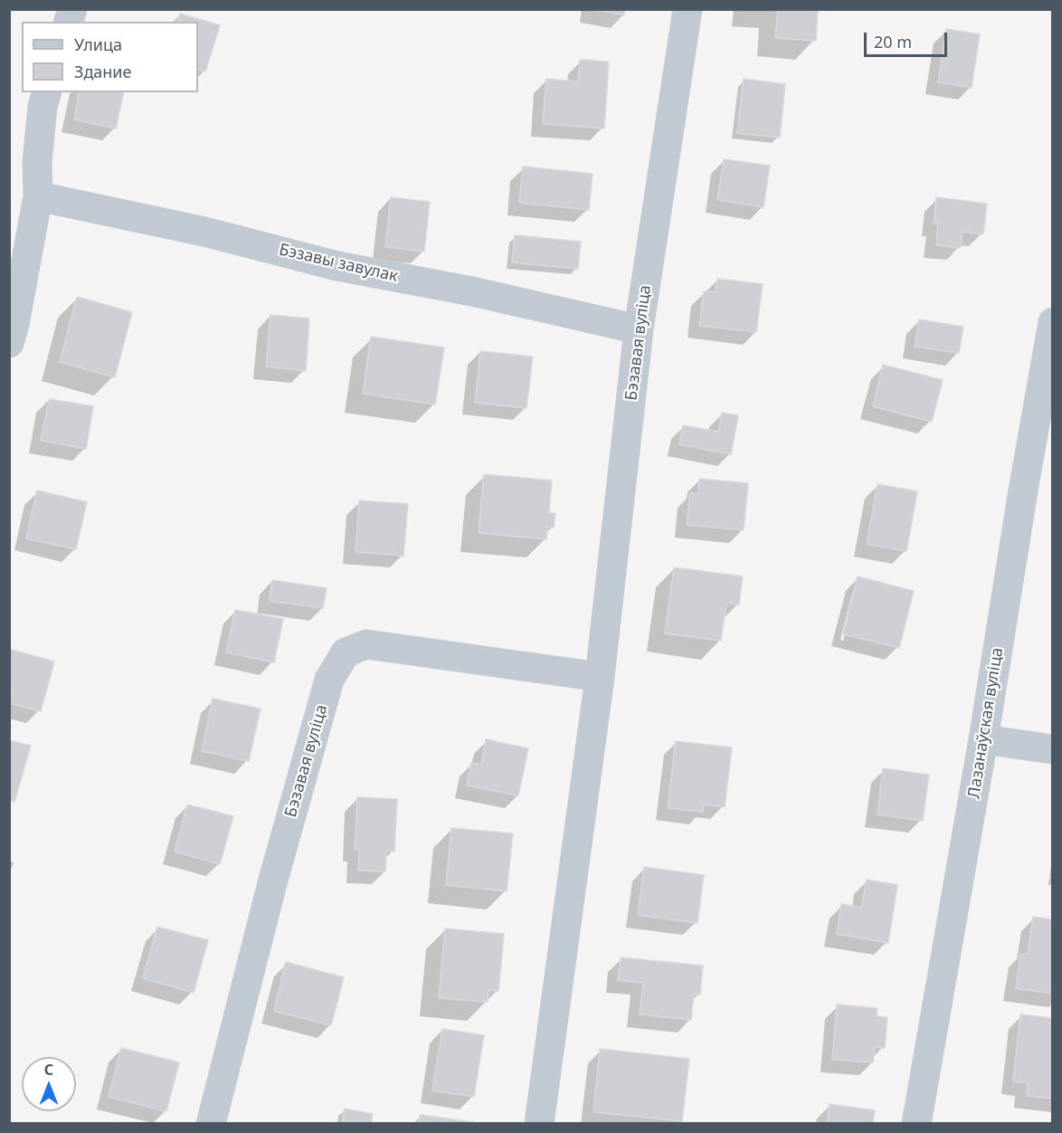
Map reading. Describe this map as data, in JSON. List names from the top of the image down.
{
  "streets": {
    "street": ["Бэзавы завулак", "Бэзавая вуліца", "Лазанаўская вуліца"]
  },
  "crossings": [
    ["Бэзавы завулак", "Бэзавая вуліца"]
  ],
  "legend": ["Улица", "Здание"],
  "scale_bar": "20 m",
  "north": "top"
}
